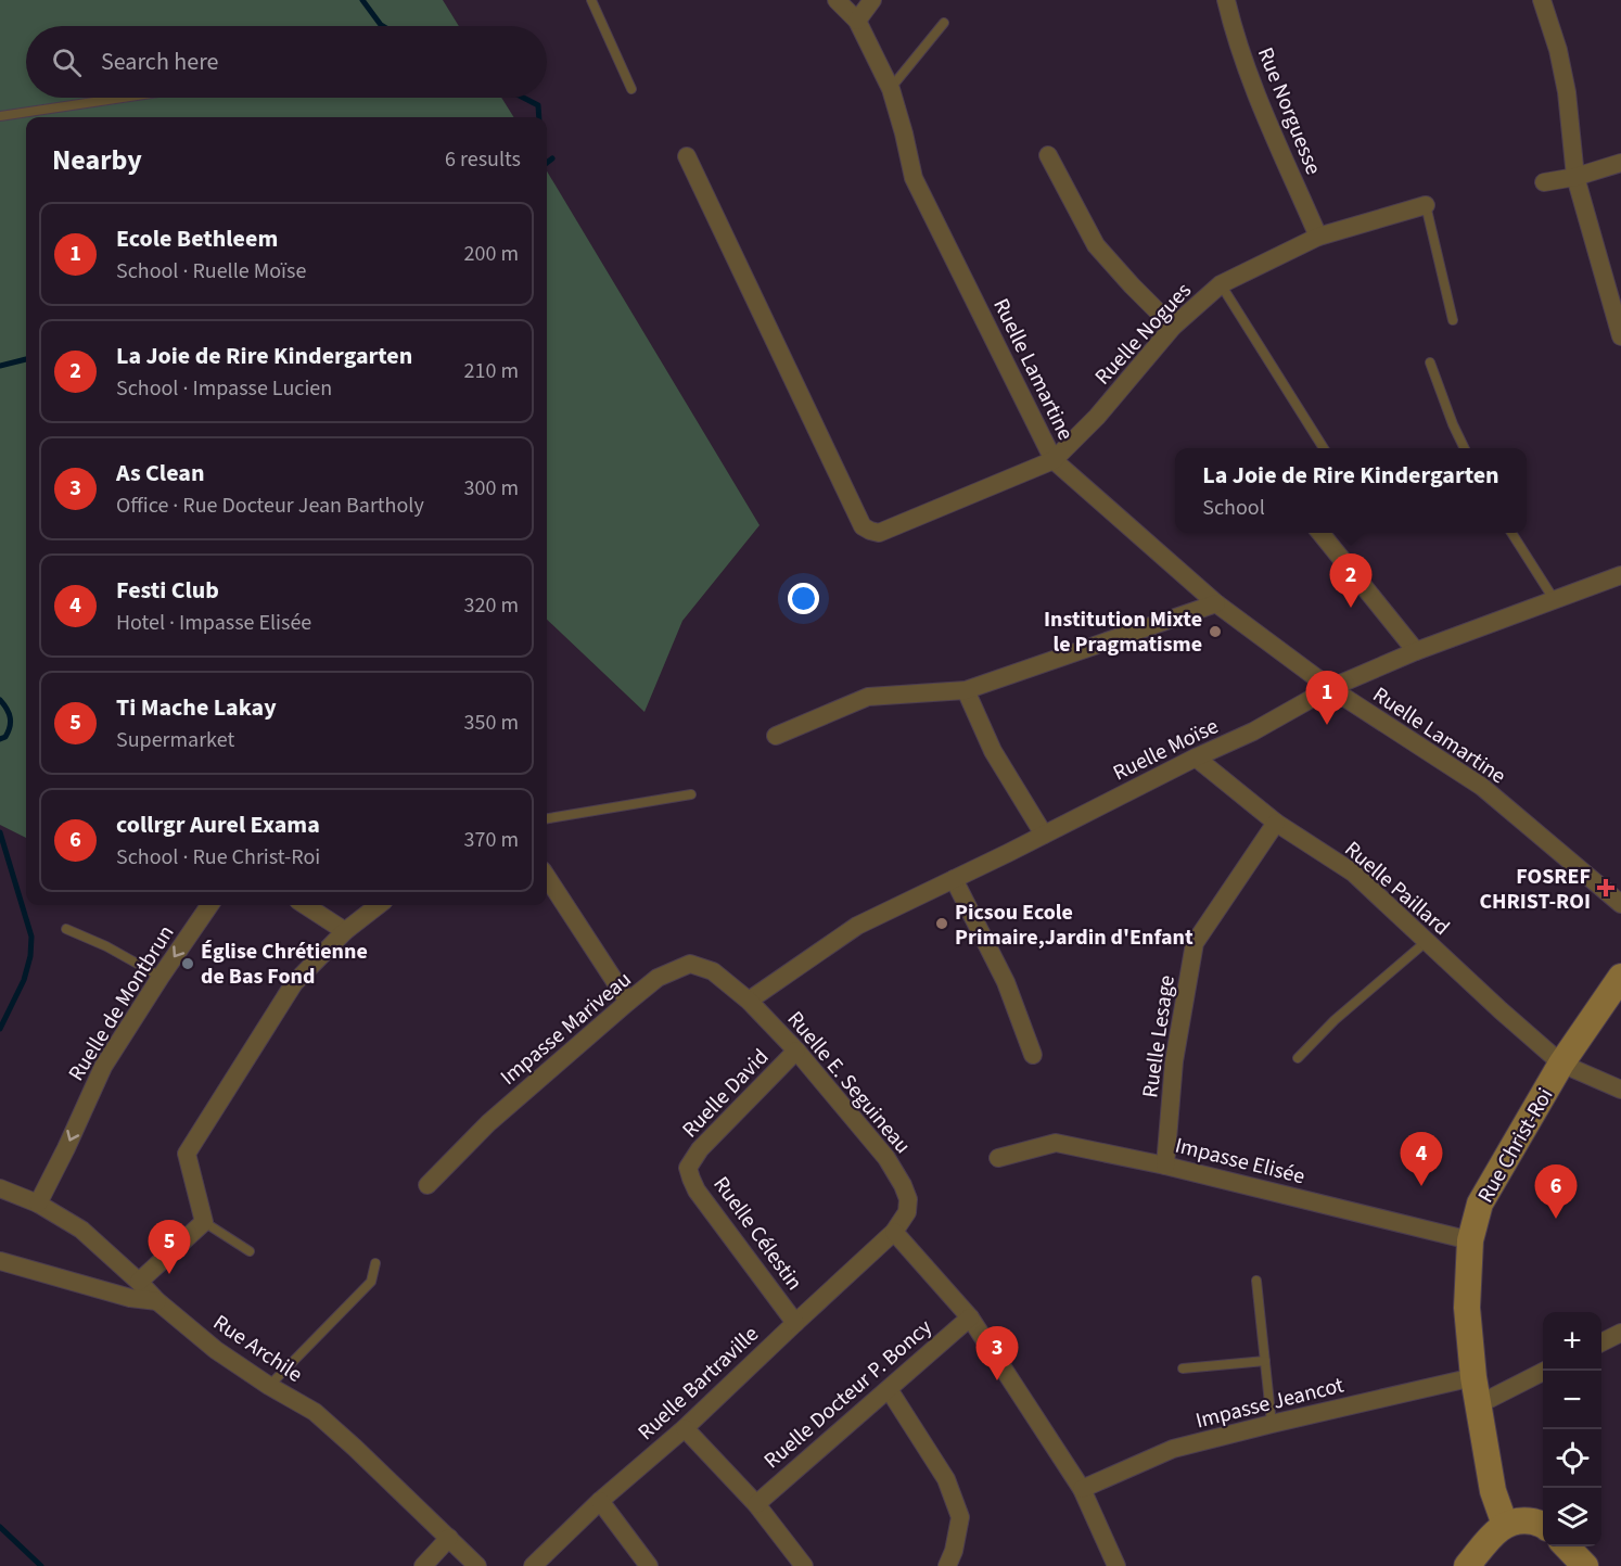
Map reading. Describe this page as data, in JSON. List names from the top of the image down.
{
  "streets": {
    "street": [
      "Rue Norguesse",
      "Ruelle Nogues",
      "Ruelle Lamartine",
      "Ruelle Moïse",
      "Ruelle Paillard",
      "Ruelle de Montbrun",
      "Impasse Mariveau",
      "Ruelle Lesage",
      "Ruelle E. Seguineau",
      "Ruelle David",
      "Rue Christ-Roi",
      "Impasse Elisée",
      "Ruelle Célestin",
      "Rue Archile",
      "Ruelle Bartraville",
      "Ruelle Docteur P. Boncy",
      "Impasse Jeancot"
    ]
  },
  "crossings": [
    ["Rue Norguesse", "Ruelle Nogues"],
    ["Ruelle Nogues", "Ruelle Lamartine"],
    ["Ruelle Lamartine", "Ruelle Moïse"],
    ["Ruelle Moïse", "Ruelle Paillard"],
    ["Ruelle Moïse", "Impasse Mariveau"],
    ["Ruelle Moïse", "Ruelle E. Seguineau"],
    ["Ruelle Paillard", "Ruelle Lesage"],
    ["Ruelle Paillard", "Rue Christ-Roi"],
    ["Ruelle de Montbrun", "Rue Archile"],
    ["Impasse Mariveau", "Ruelle E. Seguineau"],
    ["Ruelle Lesage", "Impasse Elisée"],
    ["Ruelle E. Seguineau", "Ruelle David"],
    ["Ruelle E. Seguineau", "Ruelle Bartraville"],
    ["Ruelle David", "Ruelle Célestin"],
    ["Rue Christ-Roi", "Impasse Elisée"],
    ["Rue Christ-Roi", "Impasse Jeancot"],
    ["Ruelle Célestin", "Ruelle Bartraville"]
  ],
  "places": {
    "other": ["Institution Mixte le Pragmatisme", "Picsou Ecole Primaire,Jardin d'Enfant", "Église Chrétienne de Bas Fond"],
    "health": ["FOSREF CHRIST-ROI"]
  },
  "page": {
    "search": "Search here",
    "heading": ["Nearby", "6 results"],
    "list": [
      {
        "mark": "1",
        "name": "Ecole Bethleem",
        "note": "School · Ruelle Moïse",
        "value": "200 m"
      },
      {
        "mark": "2",
        "name": "La Joie de Rire Kindergarten",
        "note": "School · Impasse Lucien",
        "value": "210 m"
      },
      {
        "mark": "3",
        "name": "As Clean",
        "note": "Office · Rue Docteur Jean Bartholy",
        "value": "300 m"
      },
      {
        "mark": "4",
        "name": "Festi Club",
        "note": "Hotel · Impasse Elisée",
        "value": "320 m"
      },
      {
        "mark": "5",
        "name": "Ti Mache Lakay",
        "note": "Supermarket",
        "value": "350 m"
      },
      {
        "mark": "6",
        "name": "collrgr Aurel Exama",
        "note": "School · Rue Christ-Roi",
        "value": "370 m"
      }
    ],
    "popup": ["La Joie de Rire Kindergarten", "School"],
    "pins": [
      "2",
      "1",
      "4",
      "6",
      "5",
      "3"
    ],
    "map_buttons": ["+", "−"]
  }
}
